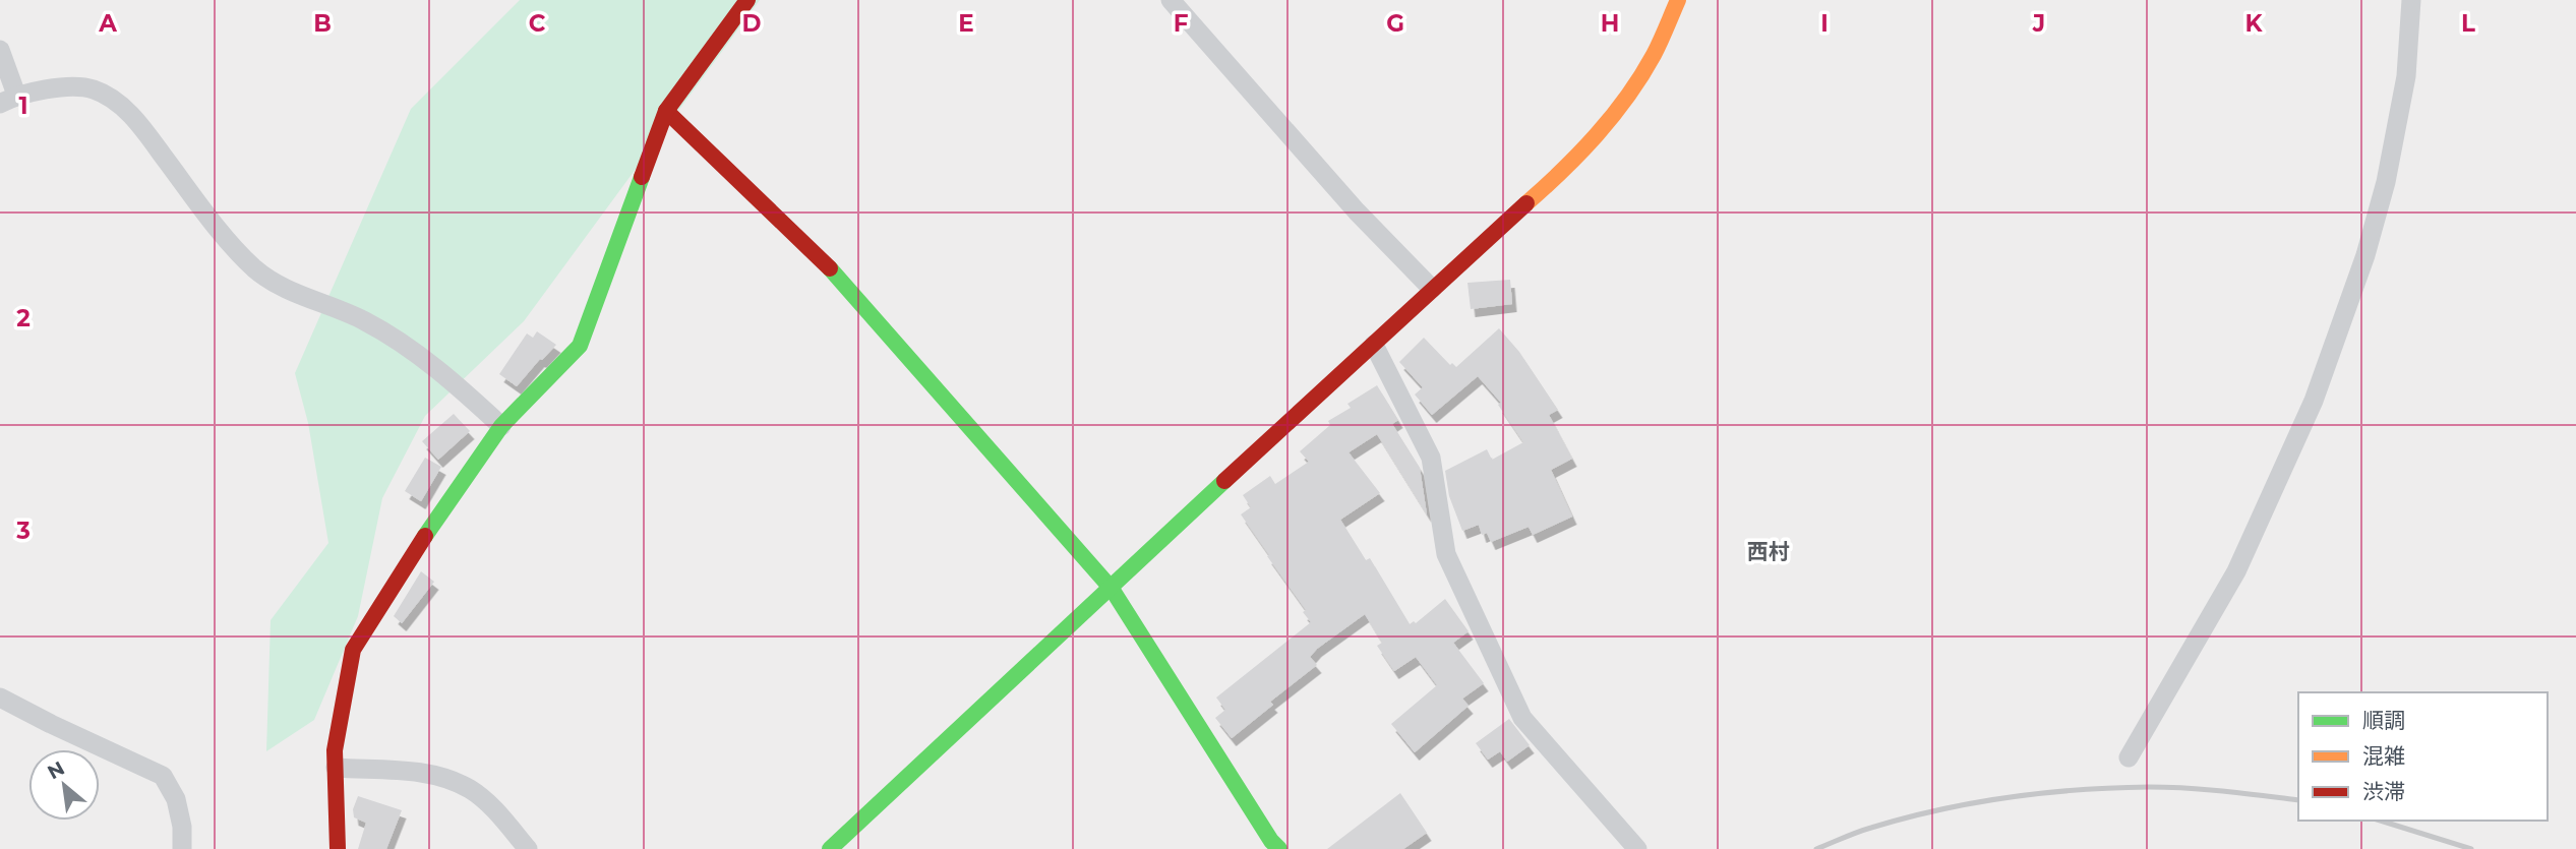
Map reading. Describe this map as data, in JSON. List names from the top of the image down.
{
  "districts": ["西村"],
  "legend": ["順調", "混雑", "渋滞"],
  "north": "top left",
  "grid": {
    "columns": [
      "A",
      "B",
      "C",
      "D",
      "E",
      "F",
      "G",
      "H",
      "I",
      "J",
      "K",
      "L"
    ],
    "rows": ["1", "2", "3"]
  }
}
